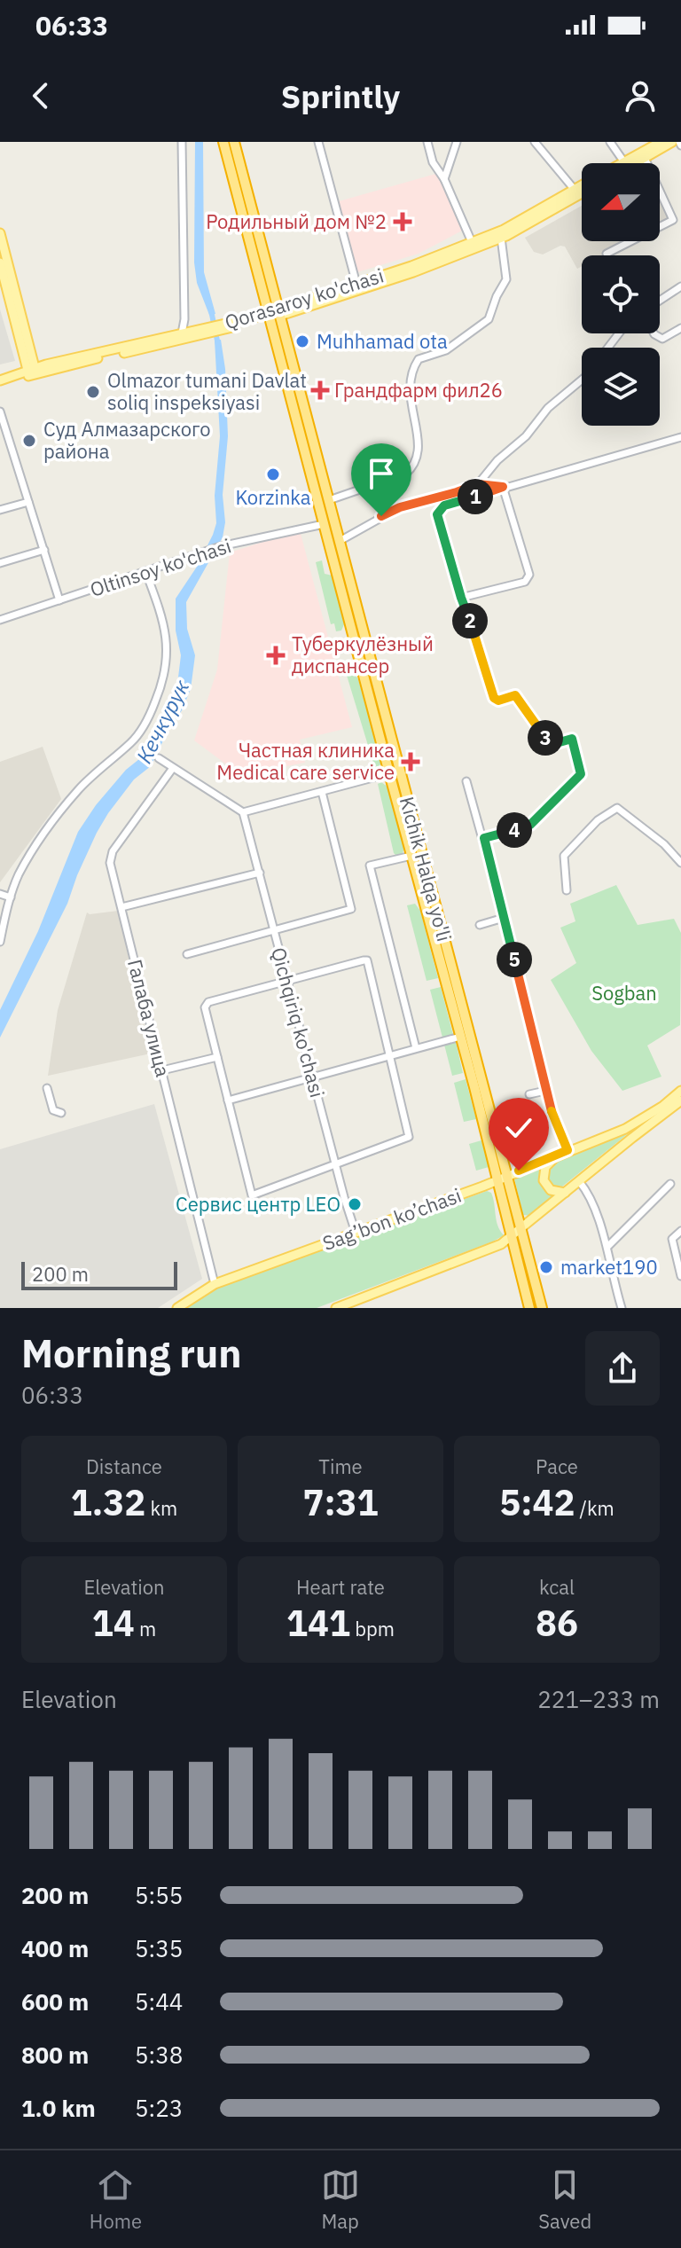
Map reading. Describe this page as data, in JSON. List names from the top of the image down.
{
  "streets": {
    "highway": ["Kichik Halqa yo'li"],
    "main road": ["Qorasaroy ko'chasi", "Sag’bon ko’chasi"],
    "street": ["Oltinsoy ko'chasi", "Галаба улица", "Qichqiriq ko'chasi"]
  },
  "crossings": [
    ["Qorasaroy ko'chasi", "Kichik Halqa yo'li"],
    ["Oltinsoy ko'chasi", "Kichik Halqa yo'li"],
    ["Kichik Halqa yo'li", "Sag’bon ko’chasi"],
    ["Галаба улица", "Sag’bon ko’chasi"],
    ["Qichqiriq ko'chasi", "Sag’bon ko’chasi"]
  ],
  "water": ["Кечкурук"],
  "parks": ["Sogban"],
  "places": {
    "health": [
      "Родильный дом №2",
      "Грандфарм фил26",
      "Туберкулёзный диспансер",
      "Частная клиника Medical care service"
    ],
    "other": [
      "Muhhamad ota",
      "Olmazor tumani Davlat soliq inspeksiyasi",
      "Суд Алмазарского района",
      "Korzinka",
      "Сервис центр LEO",
      "market190"
    ]
  },
  "scale_bar": "200 m",
  "north": "left",
  "page": {
    "status": "06:33",
    "header": "Sprintly",
    "pins": [
      "1",
      "2",
      "3",
      "4",
      "5"
    ],
    "scale": "200 m",
    "heading": ["Morning run", "06:33"],
    "stats": [
      ["Distance", "1.32 km"],
      ["Time", "7:31"],
      ["Pace", "5:42 /km"],
      ["Elevation", "14 m"],
      ["Heart rate", "141 bpm"],
      ["kcal", "86"]
    ],
    "chart": ["Elevation", "221–233 m"],
    "list": [
      {
        "name": "200 m",
        "note": "5:55"
      },
      {
        "name": "400 m",
        "note": "5:35"
      },
      {
        "name": "600 m",
        "note": "5:44"
      },
      {
        "name": "800 m",
        "note": "5:38"
      },
      {
        "name": "1.0 km",
        "note": "5:23"
      }
    ],
    "tabs": ["Home", "Map", "Saved"]
  }
}
